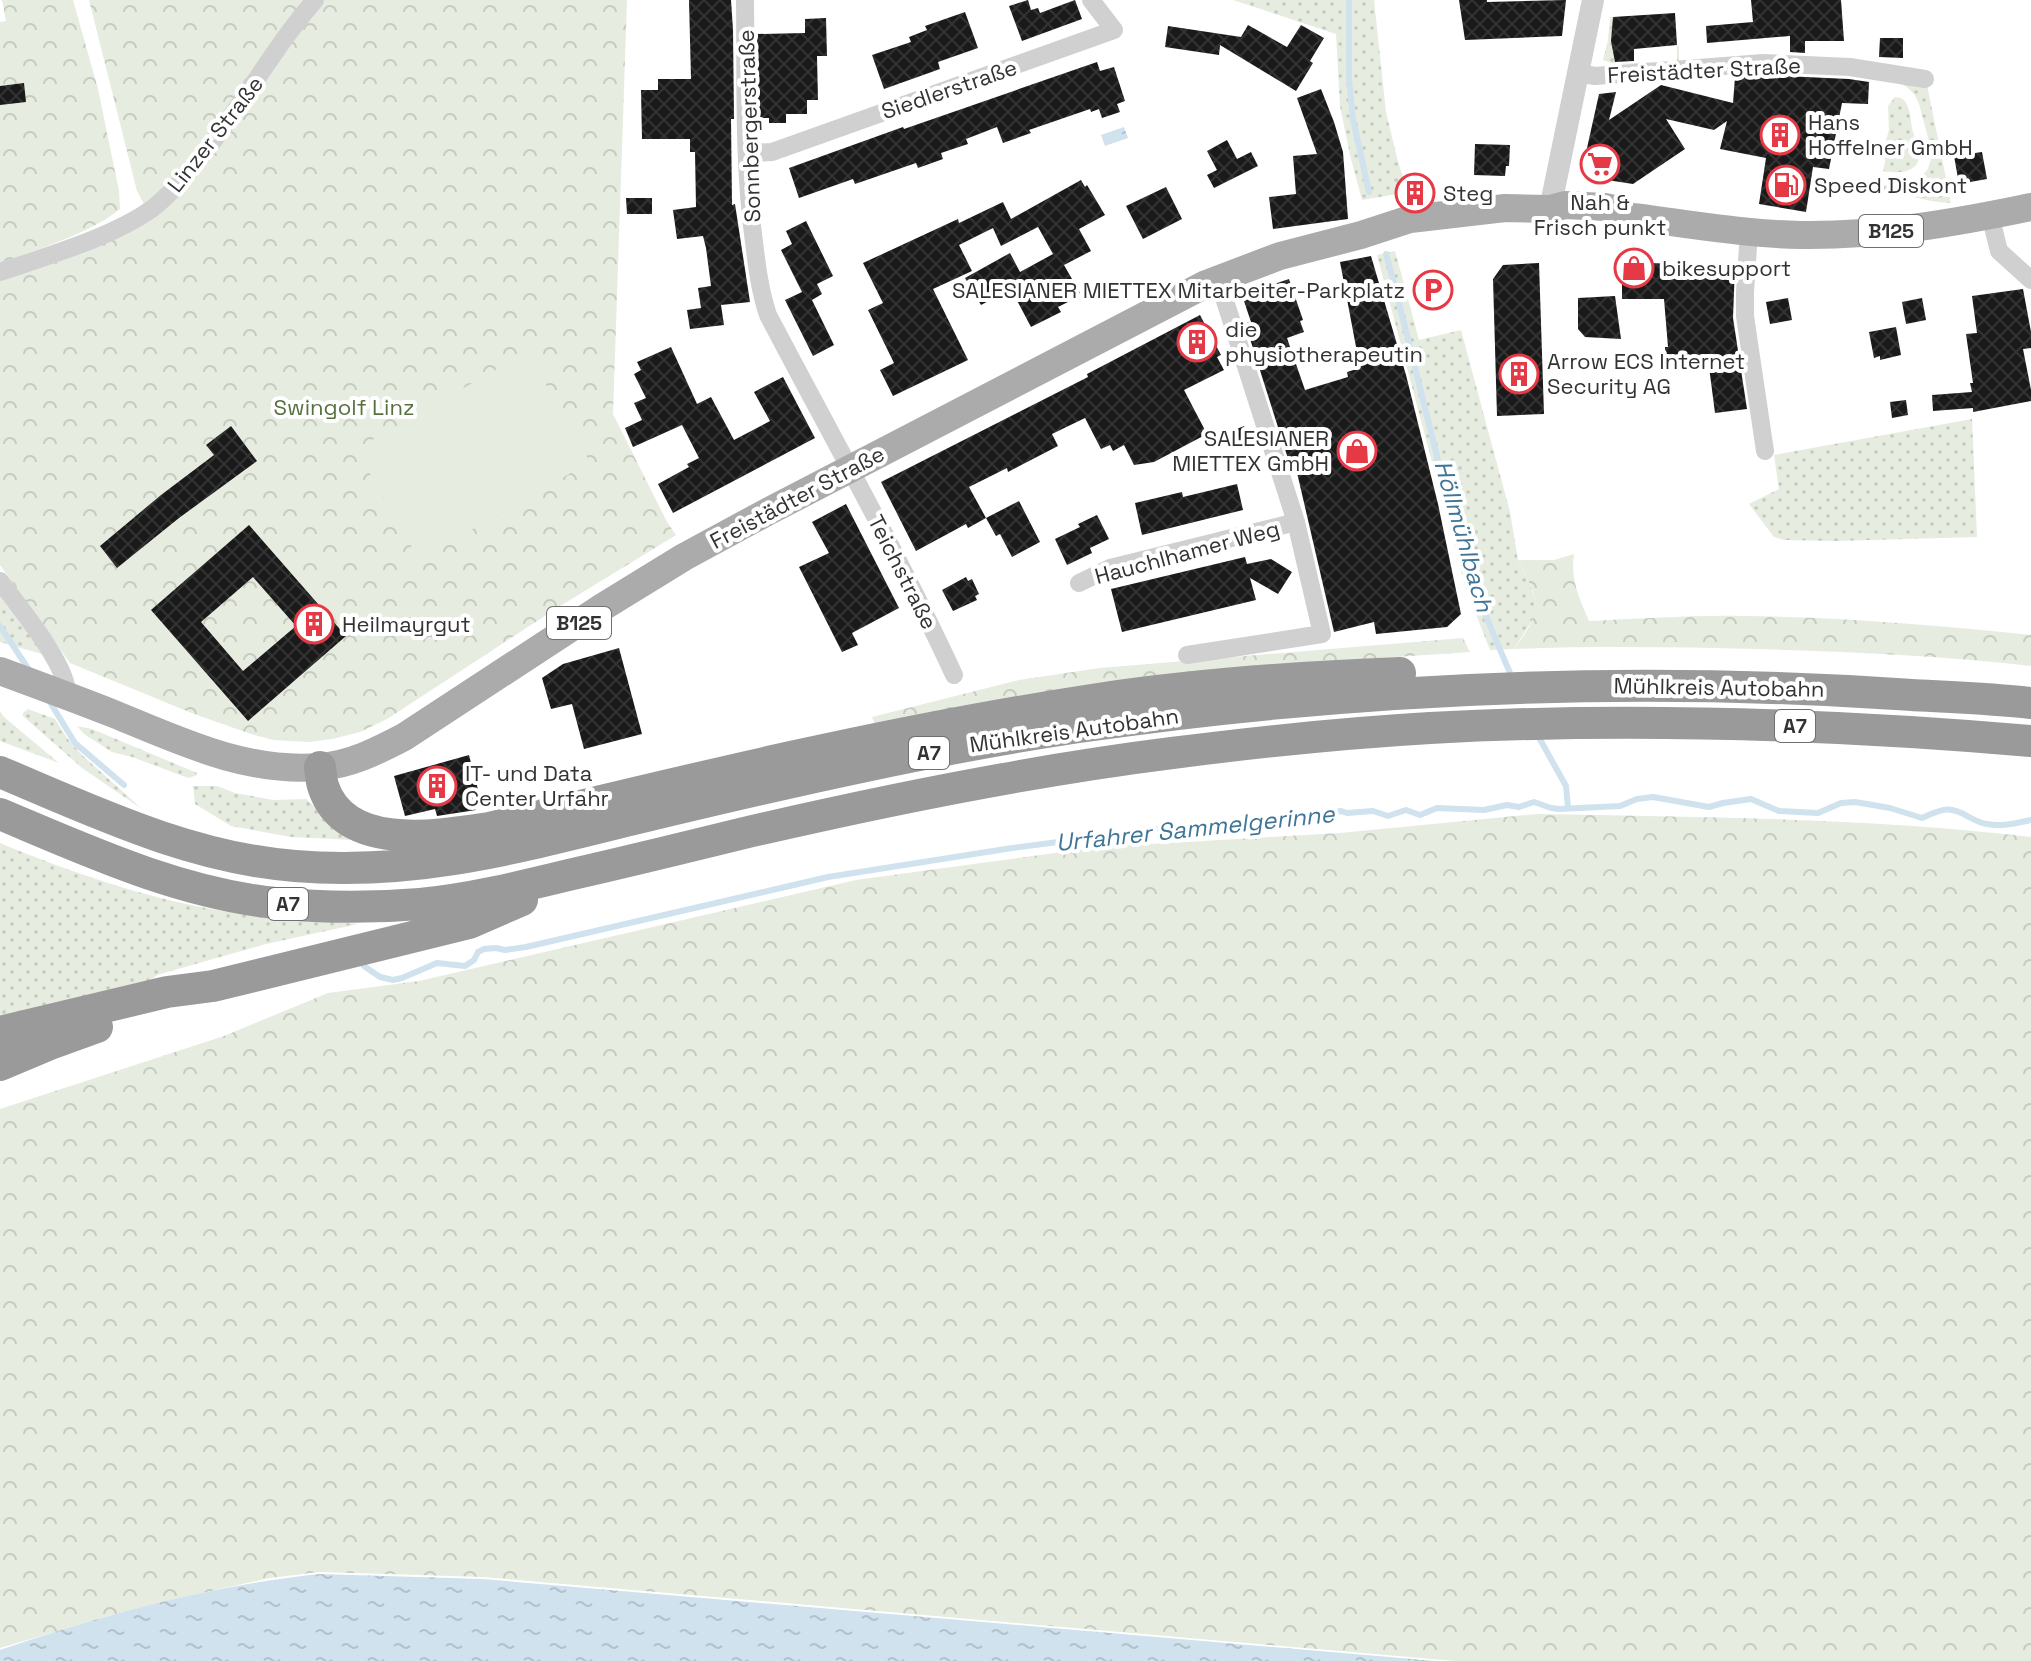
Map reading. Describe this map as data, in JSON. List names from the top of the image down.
{
  "streets": {
    "highway": ["Mühlkreis Autobahn", "A7"],
    "main road": ["Freistädter Straße", "B125"],
    "street": [
      "Siedlerstraße",
      "Sonnbergerstraße",
      "Linzer Straße",
      "Hauchlhamer Weg",
      "Teichstraße"
    ]
  },
  "crossings": [
    ["Freistädter Straße", "Sonnbergerstraße"],
    ["Freistädter Straße", "B125"],
    ["Freistädter Straße", "Hauchlhamer Weg"],
    ["Freistädter Straße", "Teichstraße"],
    ["Siedlerstraße", "Sonnbergerstraße"],
    ["Sonnbergerstraße", "Teichstraße"]
  ],
  "water": ["Höllmühlbach", "Urfahrer Sammelgerinne"],
  "parks": ["Swingolf Linz"],
  "places": {
    "building": [
      "Hans Hoffelner GmbH",
      "Steg",
      "die physiotherapeutin",
      "Arrow ECS Internet Security AG",
      "Heilmayrgut",
      "IT- und Data Center Urfahr"
    ],
    "supermarket": ["Nah & Frisch punkt"],
    "fuel station": ["Speed Diskont"],
    "shop": ["bikesupport", "SALESIANER MIETTEX GmbH"],
    "parking": ["SALESIANER MIETTEX Mitarbeiter-Parkplatz"]
  }
}
